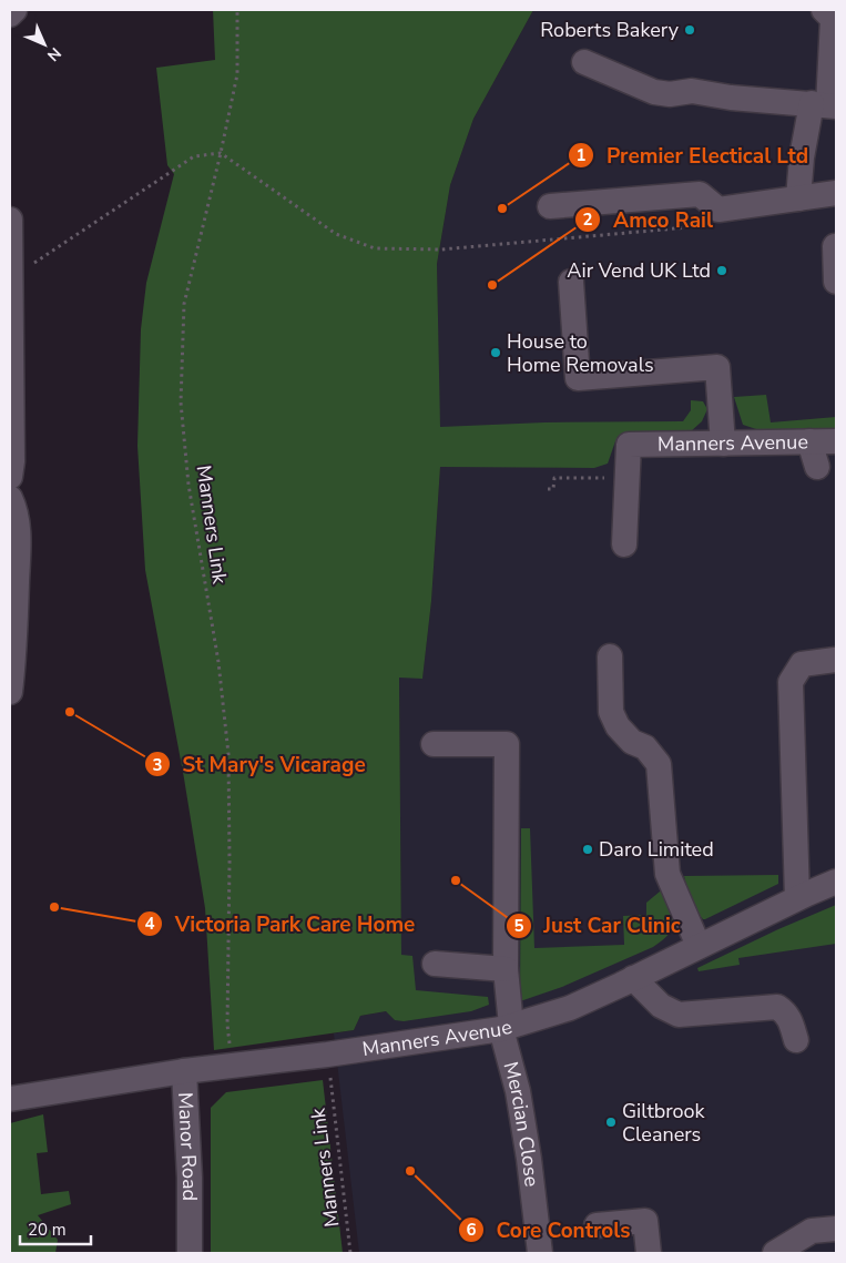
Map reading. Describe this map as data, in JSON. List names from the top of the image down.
{
  "streets": {
    "street": ["Manners Avenue", "Mercian Close", "Manor Road"],
    "path": ["Manners Link"]
  },
  "crossings": [
    ["Manners Avenue", "Mercian Close"],
    ["Manners Avenue", "Manor Road"]
  ],
  "places": [
    "Roberts Bakery",
    "Premier Electical Ltd",
    "Air Vend UK Ltd",
    "Amco Rail",
    "House to Home Removals",
    "St Mary's Vicarage",
    "Daro Limited",
    "Just Car Clinic",
    "Victoria Park Care Home",
    "Giltbrook Cleaners",
    "Core Controls"
  ],
  "scale_bar": "20 m",
  "north": "bottom right"
}
